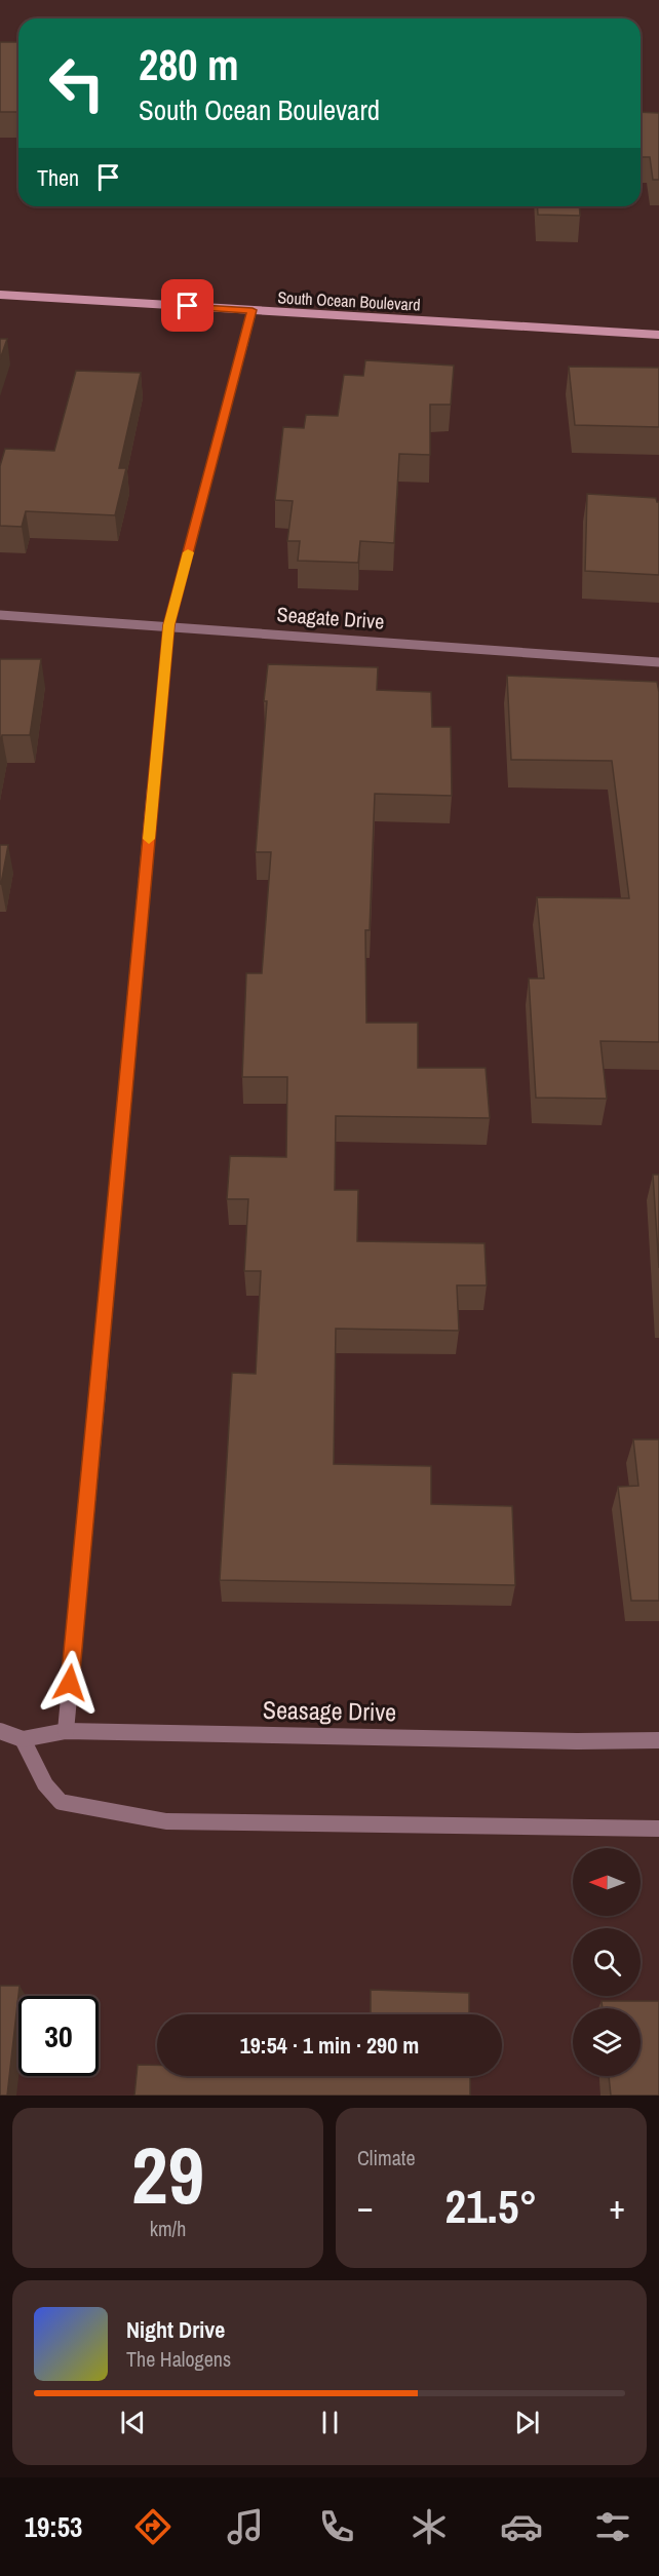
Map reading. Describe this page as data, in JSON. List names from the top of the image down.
{
  "streets": {
    "main road": ["South Ocean Boulevard"],
    "street": ["Seagate Drive", "Seasage Drive"]
  },
  "north": "left",
  "page": {
    "turn": ["280 m", "South Ocean Boulevard"],
    "then": "Then",
    "limit": "30",
    "trip": "19:54 · 1 min · 290 m",
    "tile": [
      ["29", "km/h"],
      "Climate"
    ],
    "heat": ["−", "21.5°", "+"],
    "song": ["Night Drive", "The Halogens"],
    "tabs": "19:53"
  }
}
